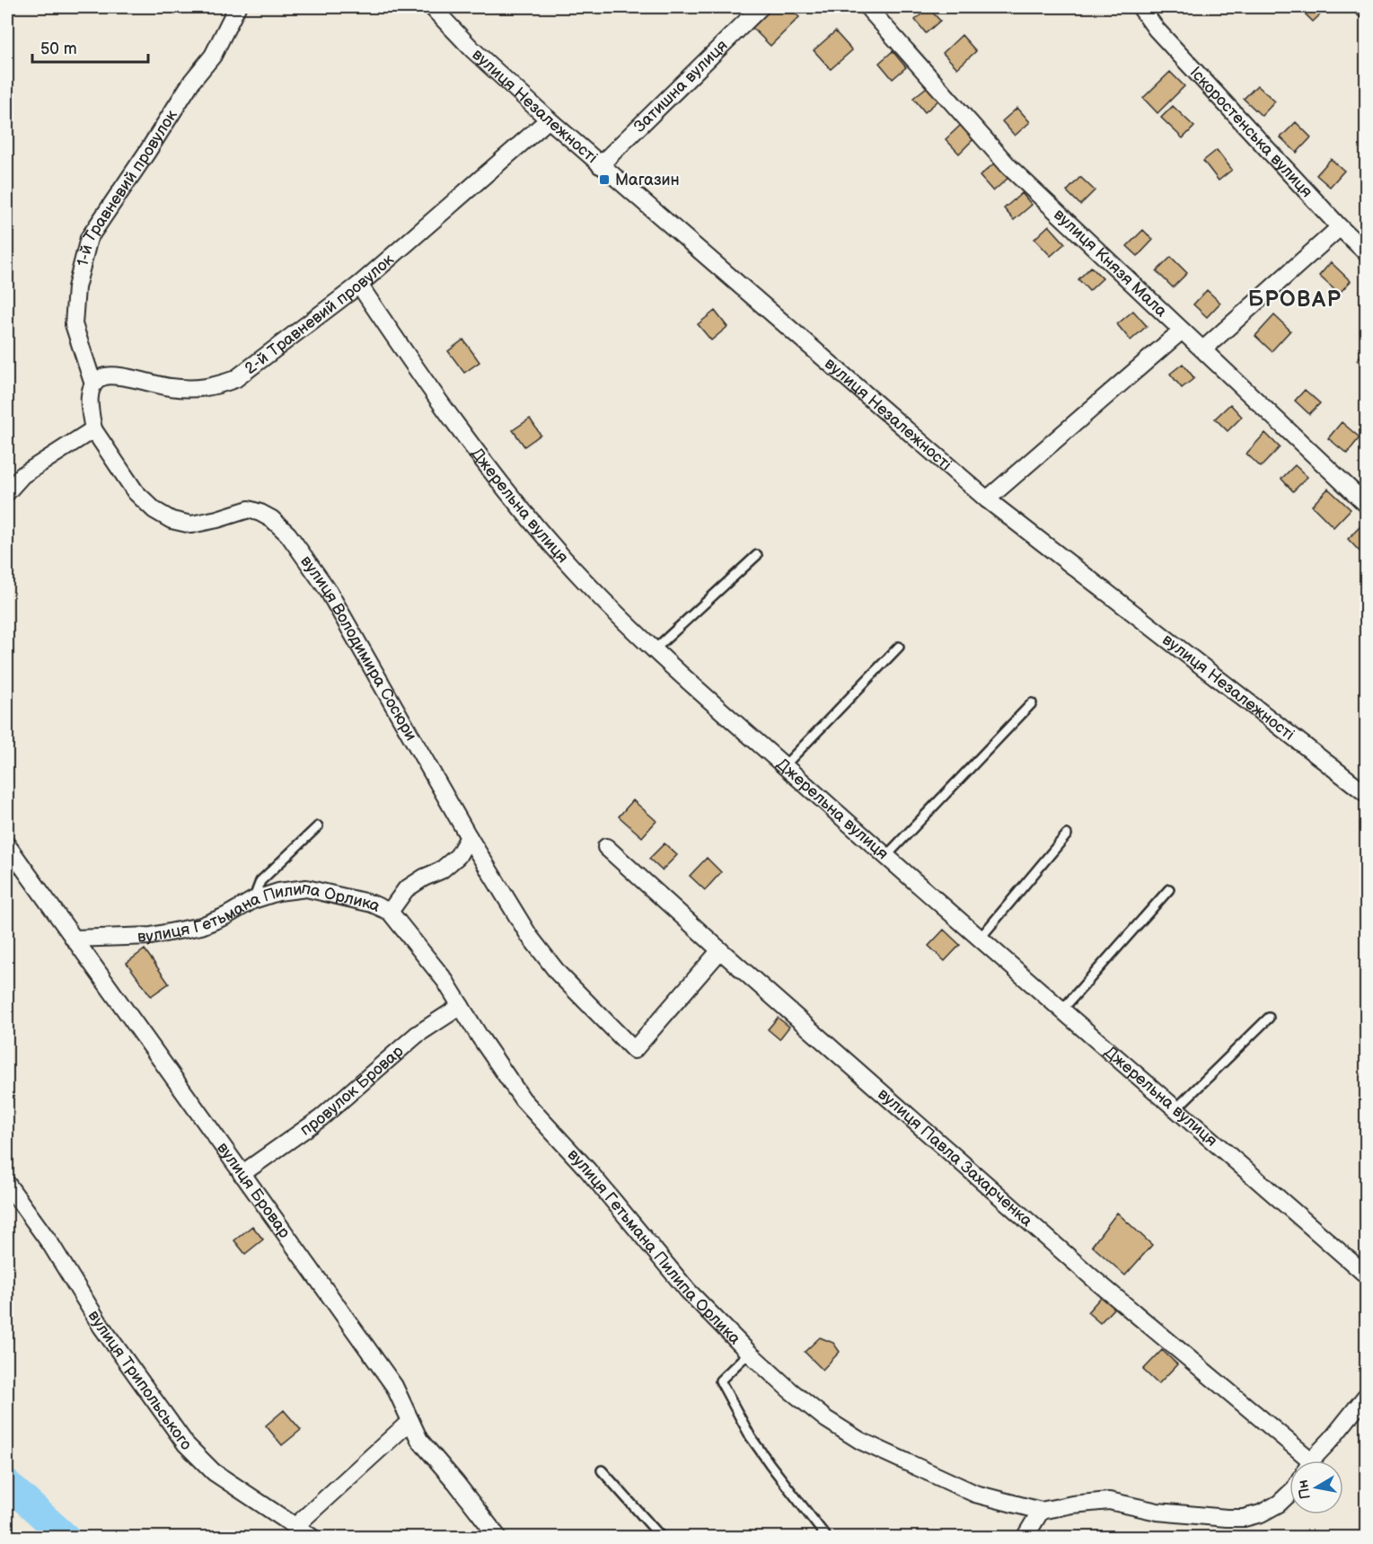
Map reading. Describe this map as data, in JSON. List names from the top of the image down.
{
  "streets": {
    "street": [
      "Затишна вулиця",
      "вулиця Незалежності",
      "Іскоростенська вулиця",
      "1-й Травневий провулок",
      "вулиця Князя Мала",
      "2-й Травневий провулок",
      "Джерельна вулиця",
      "вулиця Володимира Сосюри",
      "вулиця Гетьмана Пилипа Орлика",
      "провулок Бровар",
      "вулиця Павла Захарченка",
      "вулиця Бровар",
      "вулиця Трипольського"
    ]
  },
  "crossings": [
    ["Затишна вулиця", "вулиця Незалежності"],
    ["вулиця Незалежності", "2-й Травневий провулок"],
    ["1-й Травневий провулок", "2-й Травневий провулок"],
    ["2-й Травневий провулок", "Джерельна вулиця"],
    ["вулиця Володимира Сосюри", "вулиця Павла Захарченка"],
    ["вулиця Гетьмана Пилипа Орлика", "провулок Бровар"],
    ["вулиця Гетьмана Пилипа Орлика", "вулиця Бровар"],
    ["провулок Бровар", "вулиця Бровар"]
  ],
  "districts": ["БРОВАР"],
  "places": {
    "transit": ["Магазин"]
  },
  "scale_bar": "50 m",
  "north": "left"
}
